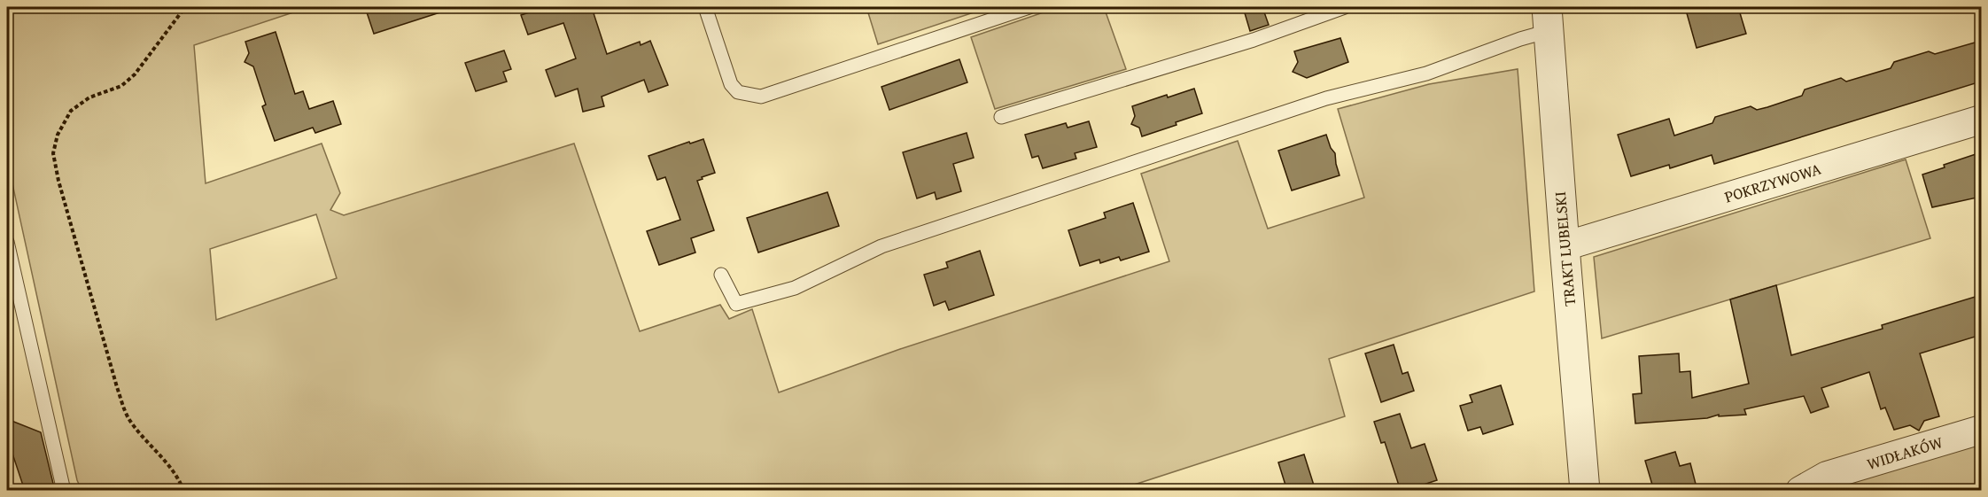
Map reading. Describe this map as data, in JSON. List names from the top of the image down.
{
  "streets": {
    "street": ["POKRZYWOWA", "TRAKT LUBELSKI", "WIDŁAKÓW"]
  },
  "crossings": [
    ["POKRZYWOWA", "TRAKT LUBELSKI"]
  ]
}
